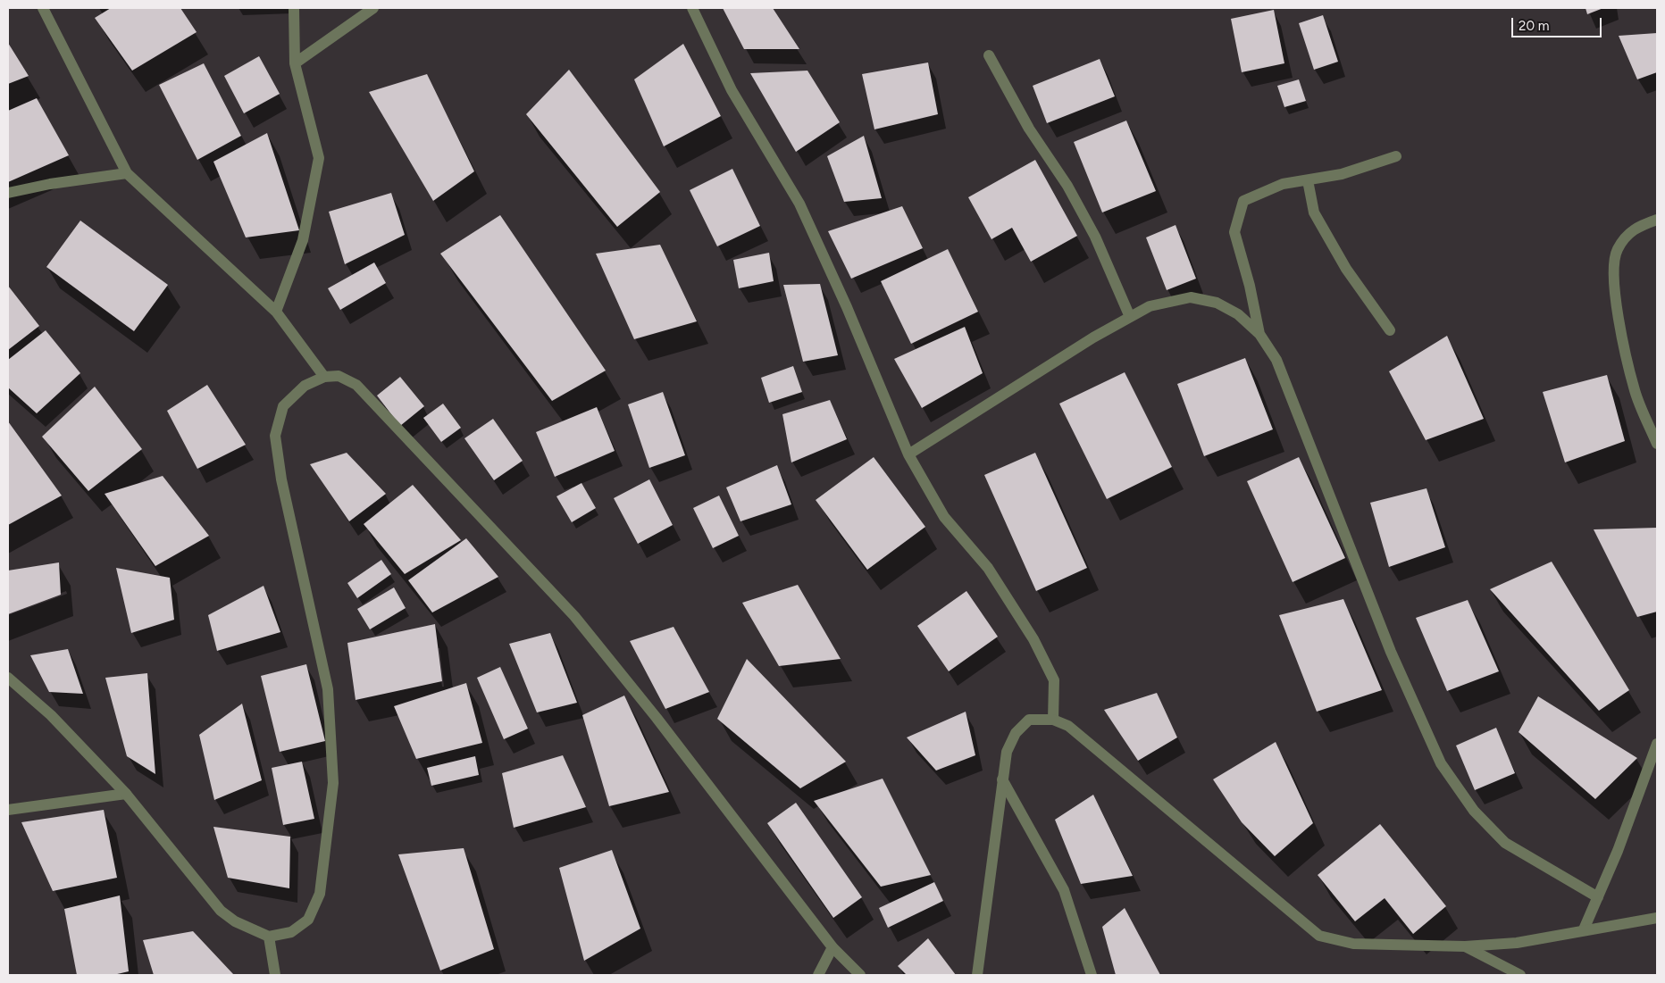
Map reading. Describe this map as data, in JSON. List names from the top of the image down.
{
  "scale_bar": "20 m"
}
